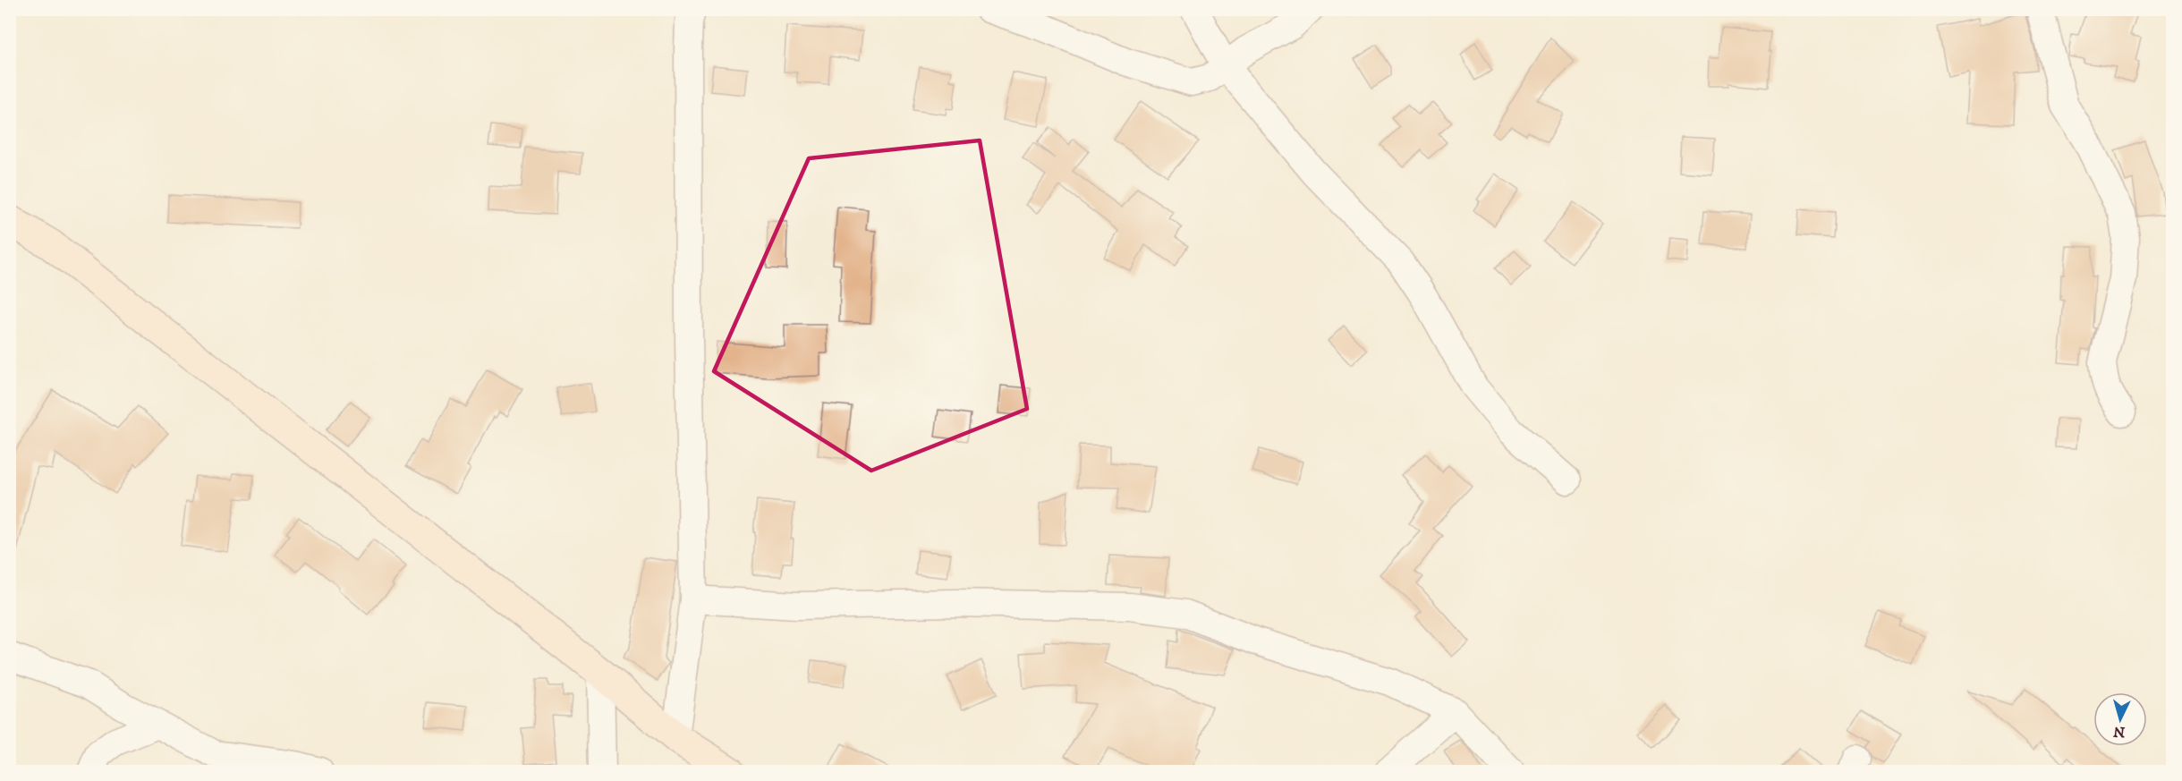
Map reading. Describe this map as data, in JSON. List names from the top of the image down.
{
  "north": "bottom"
}
